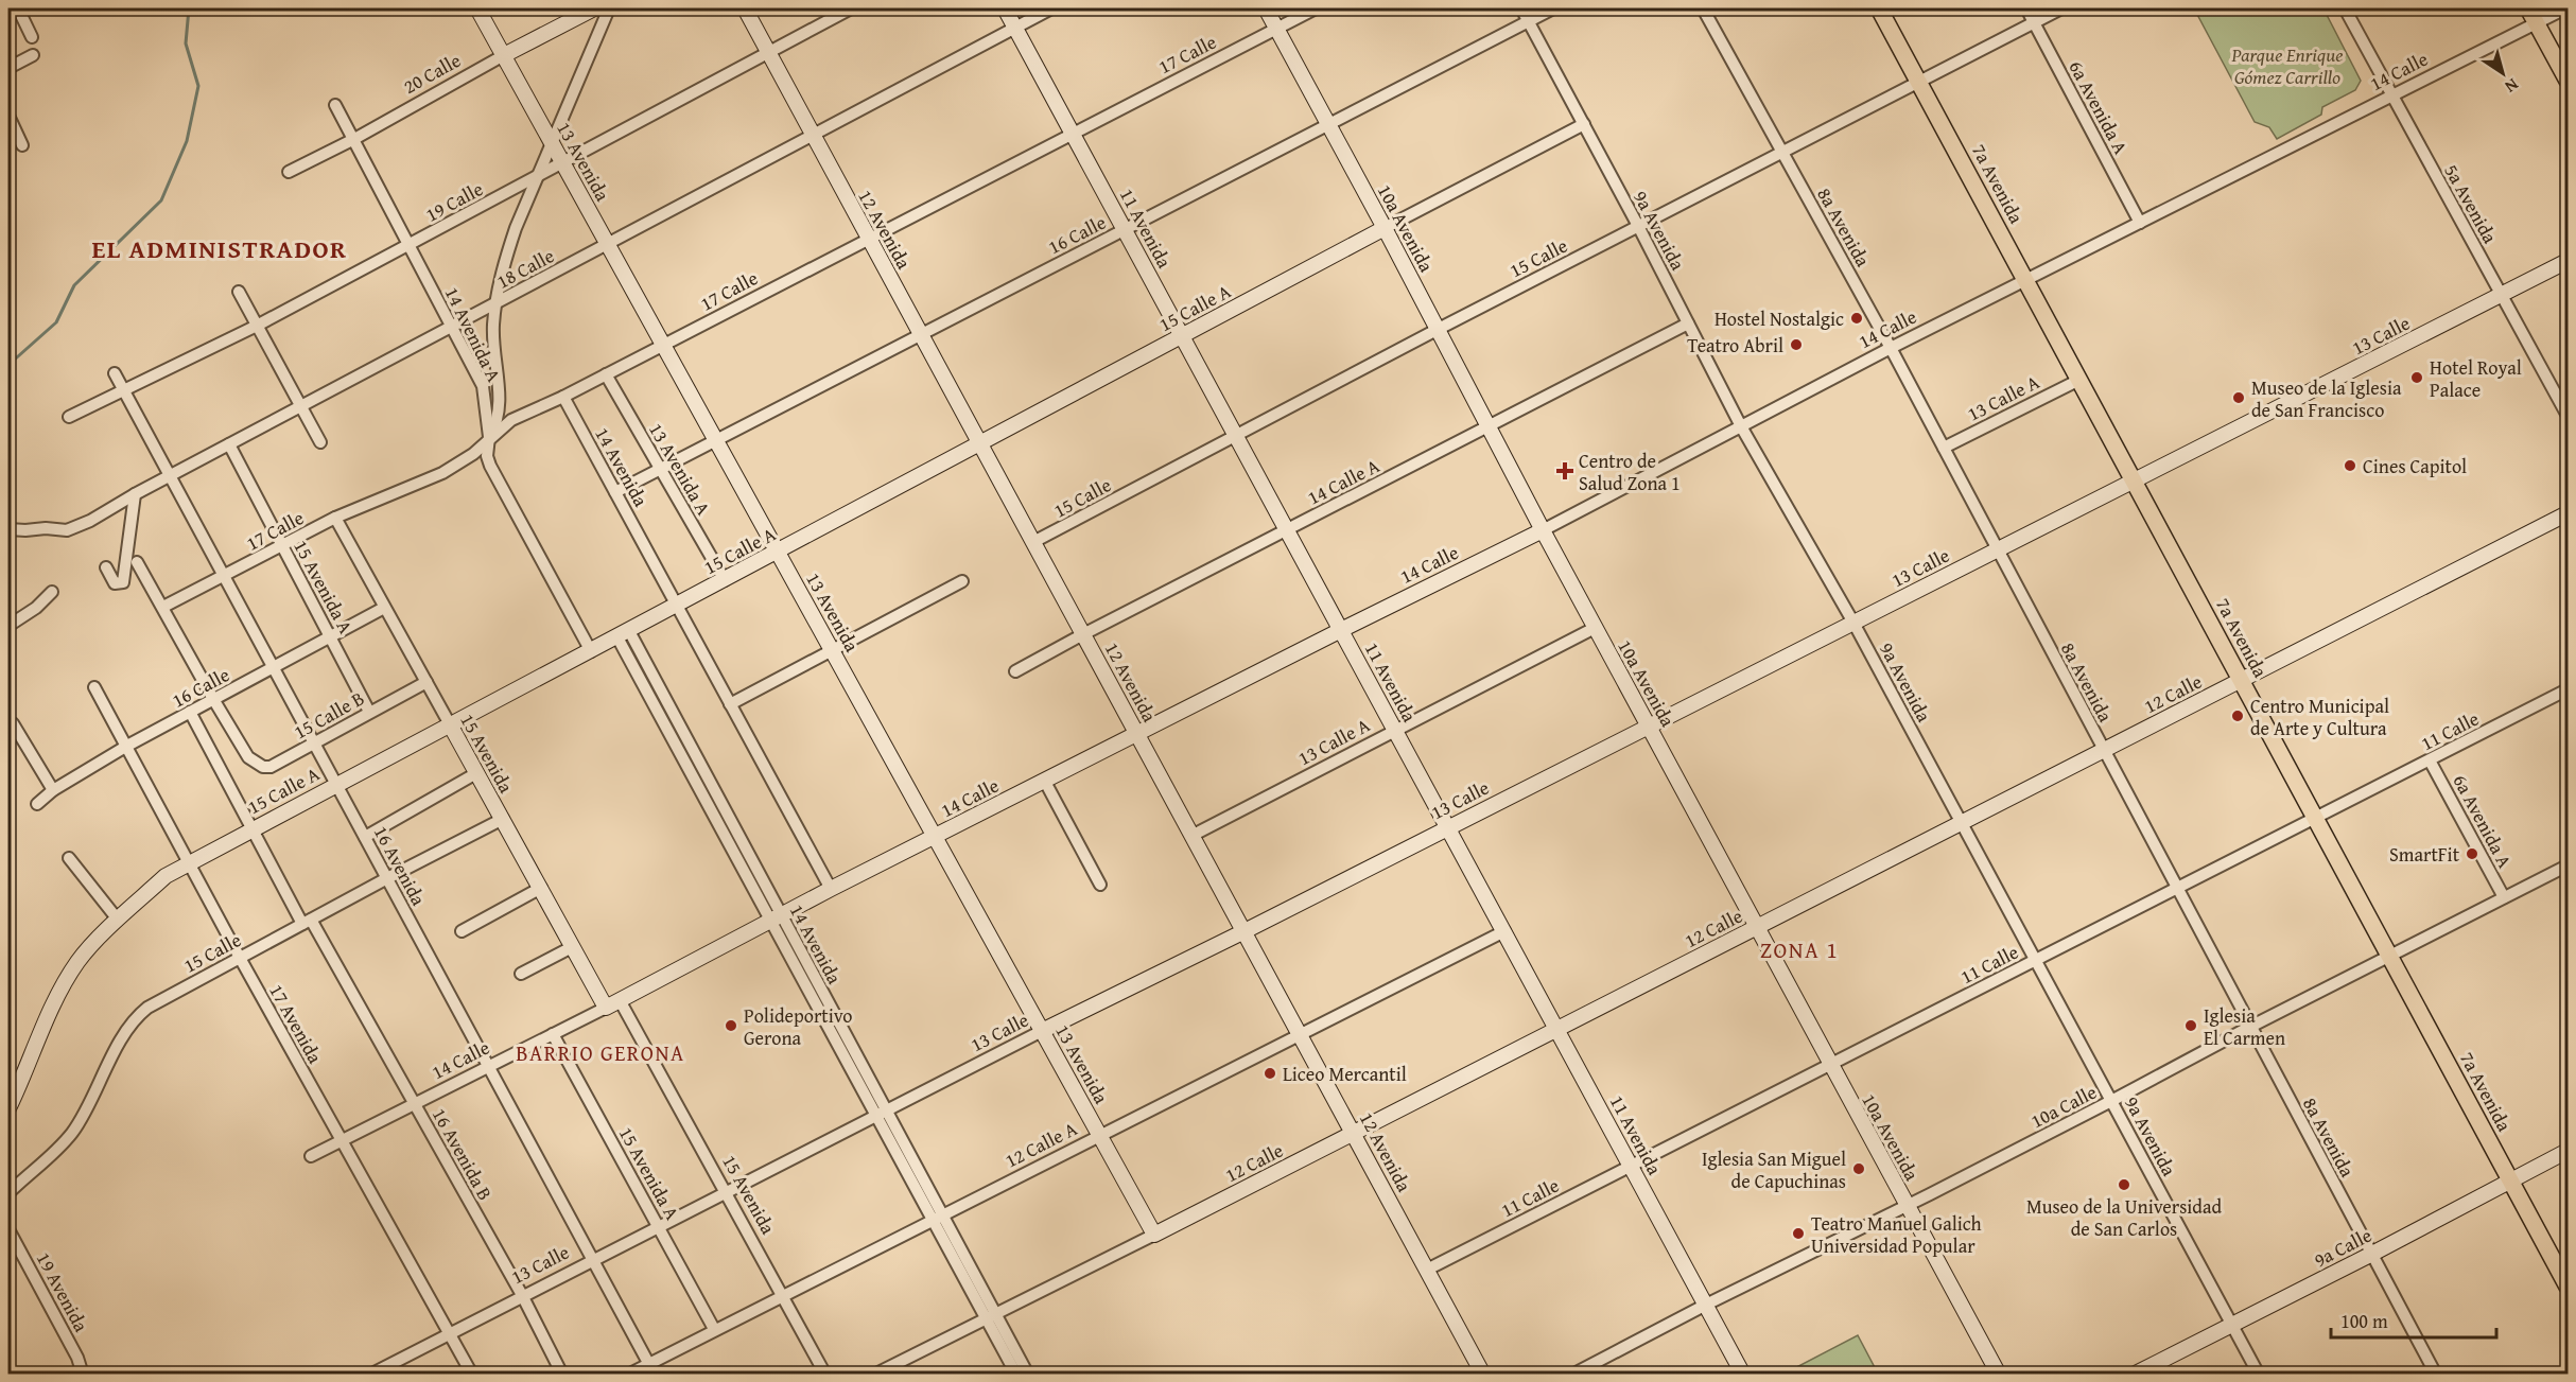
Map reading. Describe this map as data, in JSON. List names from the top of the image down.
{
  "streets": {
    "main road": ["7a Avenida"],
    "street": [
      "17 Calle",
      "14 Calle",
      "20 Calle",
      "6a Avenida A",
      "13 Avenida",
      "19 Calle",
      "5a Avenida",
      "8a Avenida",
      "11 Avenida",
      "10a Avenida",
      "12 Avenida",
      "9a Avenida",
      "16 Calle",
      "15 Calle",
      "18 Calle",
      "15 Calle A",
      "14 Avenida A",
      "13 Calle",
      "13 Calle A",
      "14 Avenida",
      "13 Avenida A",
      "14 Calle A",
      "15 Avenida A",
      "12 Calle",
      "15 Calle B",
      "11 Calle",
      "15 Avenida",
      "16 Avenida",
      "17 Avenida",
      "10a Calle",
      "12 Calle A",
      "16 Avenida B",
      "9a Calle",
      "19 Avenida"
    ]
  },
  "crossings": [
    ["17 Calle", "13 Avenida"],
    ["17 Calle", "11 Avenida"],
    ["17 Calle", "10a Avenida"],
    ["17 Calle", "12 Avenida"],
    ["17 Calle", "14 Avenida A"],
    ["17 Calle", "14 Avenida"],
    ["17 Calle", "13 Avenida A"],
    ["17 Calle", "15 Avenida A"],
    ["17 Calle", "15 Avenida"],
    ["17 Calle", "16 Avenida"],
    ["14 Calle", "6a Avenida A"],
    ["14 Calle", "13 Avenida"],
    ["14 Calle", "7a Avenida"],
    ["14 Calle", "5a Avenida"],
    ["14 Calle", "8a Avenida"],
    ["14 Calle", "11 Avenida"],
    ["14 Calle", "10a Avenida"],
    ["14 Calle", "12 Avenida"],
    ["14 Calle", "9a Avenida"],
    ["14 Calle", "14 Avenida"],
    ["14 Calle", "15 Avenida A"],
    ["14 Calle", "15 Avenida"],
    ["14 Calle", "16 Avenida"],
    ["14 Calle", "17 Avenida"],
    ["14 Calle", "16 Avenida B"],
    ["20 Calle", "13 Avenida"],
    ["20 Calle", "14 Avenida A"],
    ["6a Avenida A", "15 Calle"],
    ["6a Avenida A", "11 Calle"],
    ["6a Avenida A", "10a Calle"],
    ["13 Avenida", "19 Calle"],
    ["13 Avenida", "16 Calle"],
    ["13 Avenida", "18 Calle"],
    ["13 Avenida", "15 Calle A"],
    ["13 Avenida", "13 Calle"],
    ["13 Avenida", "12 Calle"],
    ["13 Avenida", "12 Calle A"],
    ["7a Avenida", "15 Calle"],
    ["7a Avenida", "13 Calle"],
    ["7a Avenida", "13 Calle A"],
    ["7a Avenida", "12 Calle"],
    ["7a Avenida", "11 Calle"],
    ["7a Avenida", "10a Calle"],
    ["7a Avenida", "9a Calle"],
    ["19 Calle", "12 Avenida"],
    ["19 Calle", "14 Avenida A"],
    ["19 Calle", "16 Avenida"],
    ["5a Avenida", "13 Calle"],
    ["8a Avenida", "15 Calle"],
    ["8a Avenida", "13 Calle"],
    ["8a Avenida", "13 Calle A"],
    ["8a Avenida", "12 Calle"],
    ["8a Avenida", "11 Calle"],
    ["8a Avenida", "10a Calle"],
    ["8a Avenida", "9a Calle"],
    ["11 Avenida", "16 Calle"],
    ["11 Avenida", "15 Calle"],
    ["11 Avenida", "18 Calle"],
    ["11 Avenida", "15 Calle A"],
    ["11 Avenida", "13 Calle"],
    ["11 Avenida", "13 Calle A"],
    ["11 Avenida", "14 Calle A"],
    ["11 Avenida", "12 Calle"],
    ["11 Avenida", "11 Calle"],
    ["11 Avenida", "10a Calle"],
    ["11 Avenida", "12 Calle A"],
    ["10a Avenida", "16 Calle"],
    ["10a Avenida", "15 Calle"],
    ["10a Avenida", "15 Calle A"],
    ["10a Avenida", "13 Calle"],
    ["10a Avenida", "13 Calle A"],
    ["10a Avenida", "14 Calle A"],
    ["10a Avenida", "12 Calle"],
    ["10a Avenida", "11 Calle"],
    ["10a Avenida", "10a Calle"],
    ["12 Avenida", "16 Calle"],
    ["12 Avenida", "15 Calle"],
    ["12 Avenida", "18 Calle"],
    ["12 Avenida", "15 Calle A"],
    ["12 Avenida", "13 Calle"],
    ["12 Avenida", "13 Calle A"],
    ["12 Avenida", "14 Calle A"],
    ["12 Avenida", "12 Calle"],
    ["12 Avenida", "11 Calle"],
    ["12 Avenida", "12 Calle A"],
    ["9a Avenida", "16 Calle"],
    ["9a Avenida", "15 Calle"],
    ["9a Avenida", "15 Calle A"],
    ["9a Avenida", "13 Calle"],
    ["9a Avenida", "14 Calle A"],
    ["9a Avenida", "12 Calle"],
    ["9a Avenida", "11 Calle"],
    ["9a Avenida", "10a Calle"],
    ["9a Avenida", "9a Calle"],
    ["16 Calle", "14 Avenida"],
    ["16 Calle", "13 Avenida A"],
    ["16 Calle", "15 Avenida A"],
    ["16 Calle", "15 Calle B"],
    ["16 Calle", "15 Avenida"],
    ["16 Calle", "16 Avenida"],
    ["16 Calle", "17 Avenida"],
    ["16 Calle", "16 Avenida B"],
    ["15 Calle", "15 Avenida"],
    ["15 Calle", "16 Avenida"],
    ["15 Calle", "17 Avenida"],
    ["15 Calle", "16 Avenida B"],
    ["18 Calle", "14 Avenida A"],
    ["18 Calle", "15 Avenida A"],
    ["18 Calle", "16 Avenida"],
    ["15 Calle A", "14 Avenida A"],
    ["15 Calle A", "14 Avenida"],
    ["15 Calle A", "13 Avenida A"],
    ["15 Calle A", "15 Avenida"],
    ["15 Calle A", "16 Avenida"],
    ["15 Calle A", "17 Avenida"],
    ["15 Calle A", "16 Avenida B"],
    ["13 Calle", "14 Avenida"],
    ["13 Calle", "15 Avenida A"],
    ["13 Calle", "15 Avenida"],
    ["13 Calle", "16 Avenida"],
    ["13 Calle", "17 Avenida"],
    ["13 Calle", "16 Avenida B"],
    ["14 Avenida", "12 Calle"],
    ["14 Avenida", "12 Calle A"],
    ["15 Avenida A", "15 Calle B"],
    ["15 Avenida A", "12 Calle A"],
    ["15 Calle B", "15 Avenida"],
    ["15 Calle B", "16 Avenida"],
    ["15 Avenida", "12 Calle A"],
    ["16 Avenida", "12 Calle A"]
  ],
  "districts": ["EL ADMINISTRADOR", "ZONA 1", "BARRIO GERONA"],
  "parks": ["Parque Enrique Gómez Carrillo"],
  "places": {
    "other": [
      "Hostel Nostalgic",
      "Teatro Abril",
      "Hotel Royal Palace",
      "Museo de la Iglesia de San Francisco",
      "Cines Capitol",
      "Centro Municipal de Arte y Cultura",
      "SmartFit",
      "Polideportivo Gerona",
      "Iglesia El Carmen",
      "Liceo Mercantil",
      "Iglesia San Miguel de Capuchinas",
      "Museo de la Universidad de San Carlos",
      "Teatro Manuel Galich Universidad Popular"
    ],
    "health": ["Centro de Salud Zona 1"]
  },
  "scale_bar": "100 m",
  "north": "bottom right"
}
